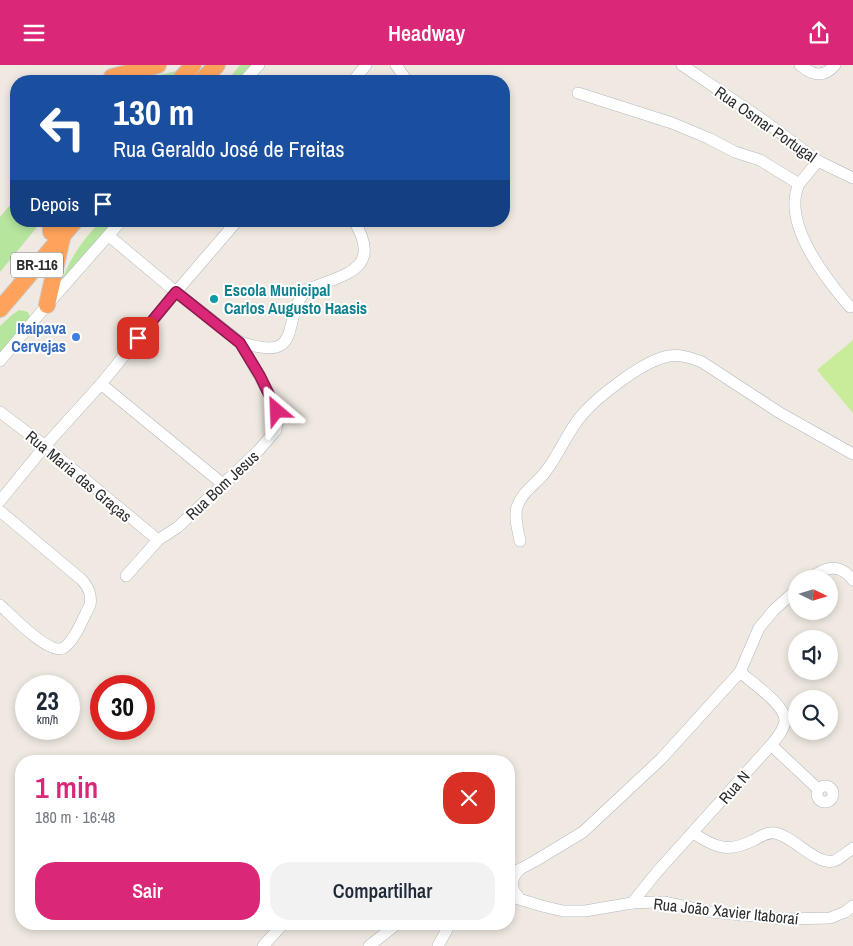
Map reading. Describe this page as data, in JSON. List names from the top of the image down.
{
  "streets": {
    "highway": ["BR-116"],
    "street": [
      "Rua Osmar Portugal",
      "Rua Maria das Graças",
      "Rua Bom Jesus",
      "Rua N",
      "Rua João Xavier Itaboraí"
    ]
  },
  "crossings": [
    ["Rua Maria das Graças", "Rua Bom Jesus"],
    ["Rua N", "Rua João Xavier Itaboraí"]
  ],
  "places": ["Escola Municipal Carlos Augusto Haasis", "Itaipava Cervejas"],
  "north": "right",
  "page": {
    "header": "Headway",
    "turn": ["130 m", "Rua Geraldo José de Freitas"],
    "then": "Depois",
    "speed": "23 km/h",
    "limit": "30",
    "heading": ["1 min", "180 m · 16:48"],
    "buttons": ["Sair", "Compartilhar"]
  }
}
